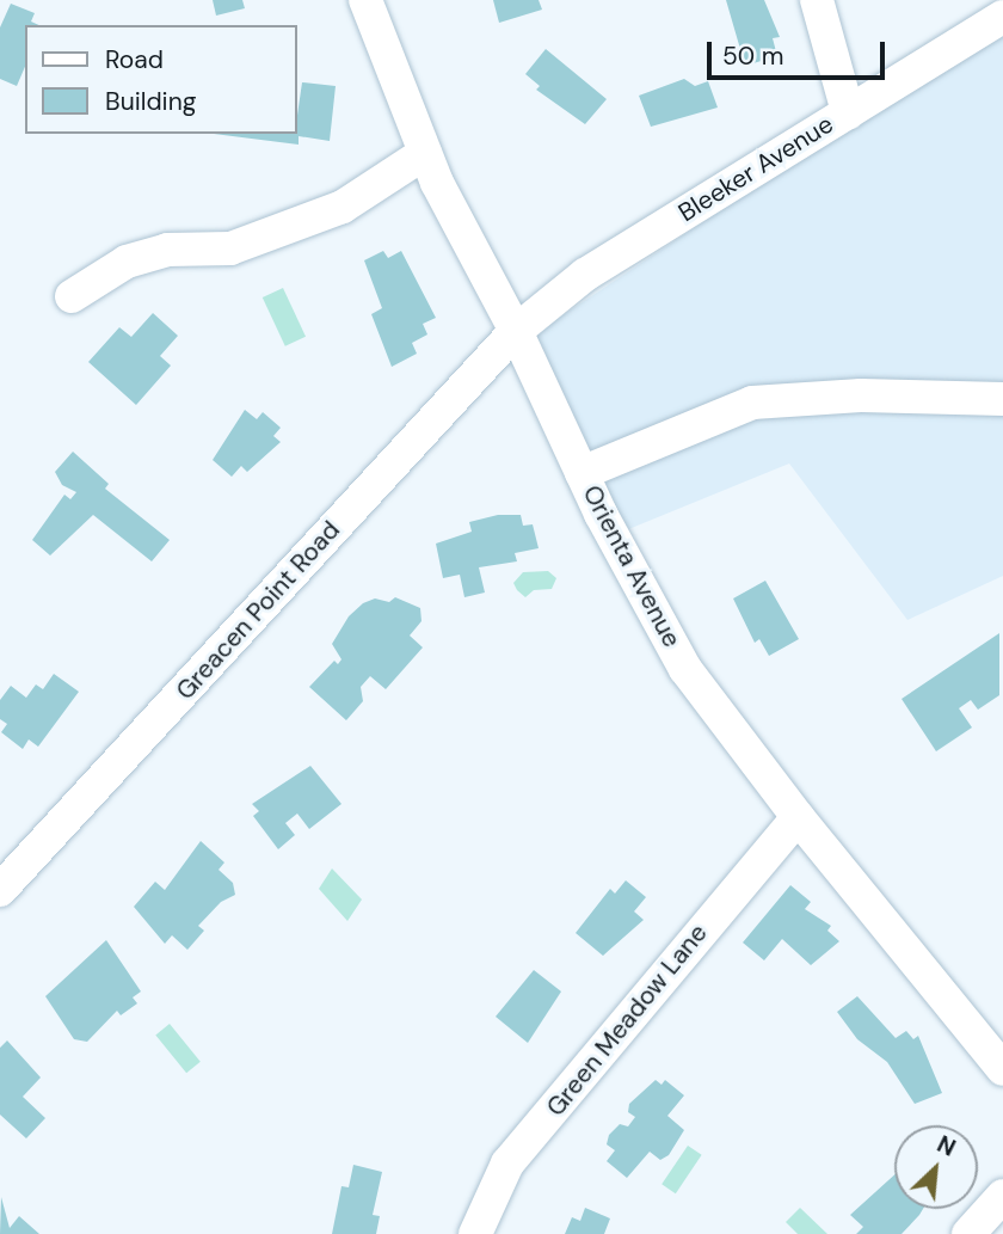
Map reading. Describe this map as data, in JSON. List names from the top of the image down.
{
  "streets": {
    "street": [
      "Bleeker Avenue",
      "Orienta Avenue",
      "Greacen Point Road",
      "Green Meadow Lane"
    ]
  },
  "crossings": [
    ["Bleeker Avenue", "Orienta Avenue"],
    ["Bleeker Avenue", "Greacen Point Road"],
    ["Orienta Avenue", "Greacen Point Road"],
    ["Orienta Avenue", "Green Meadow Lane"]
  ],
  "legend": ["Road", "Building"],
  "scale_bar": "50 m",
  "north": "top right"
}
